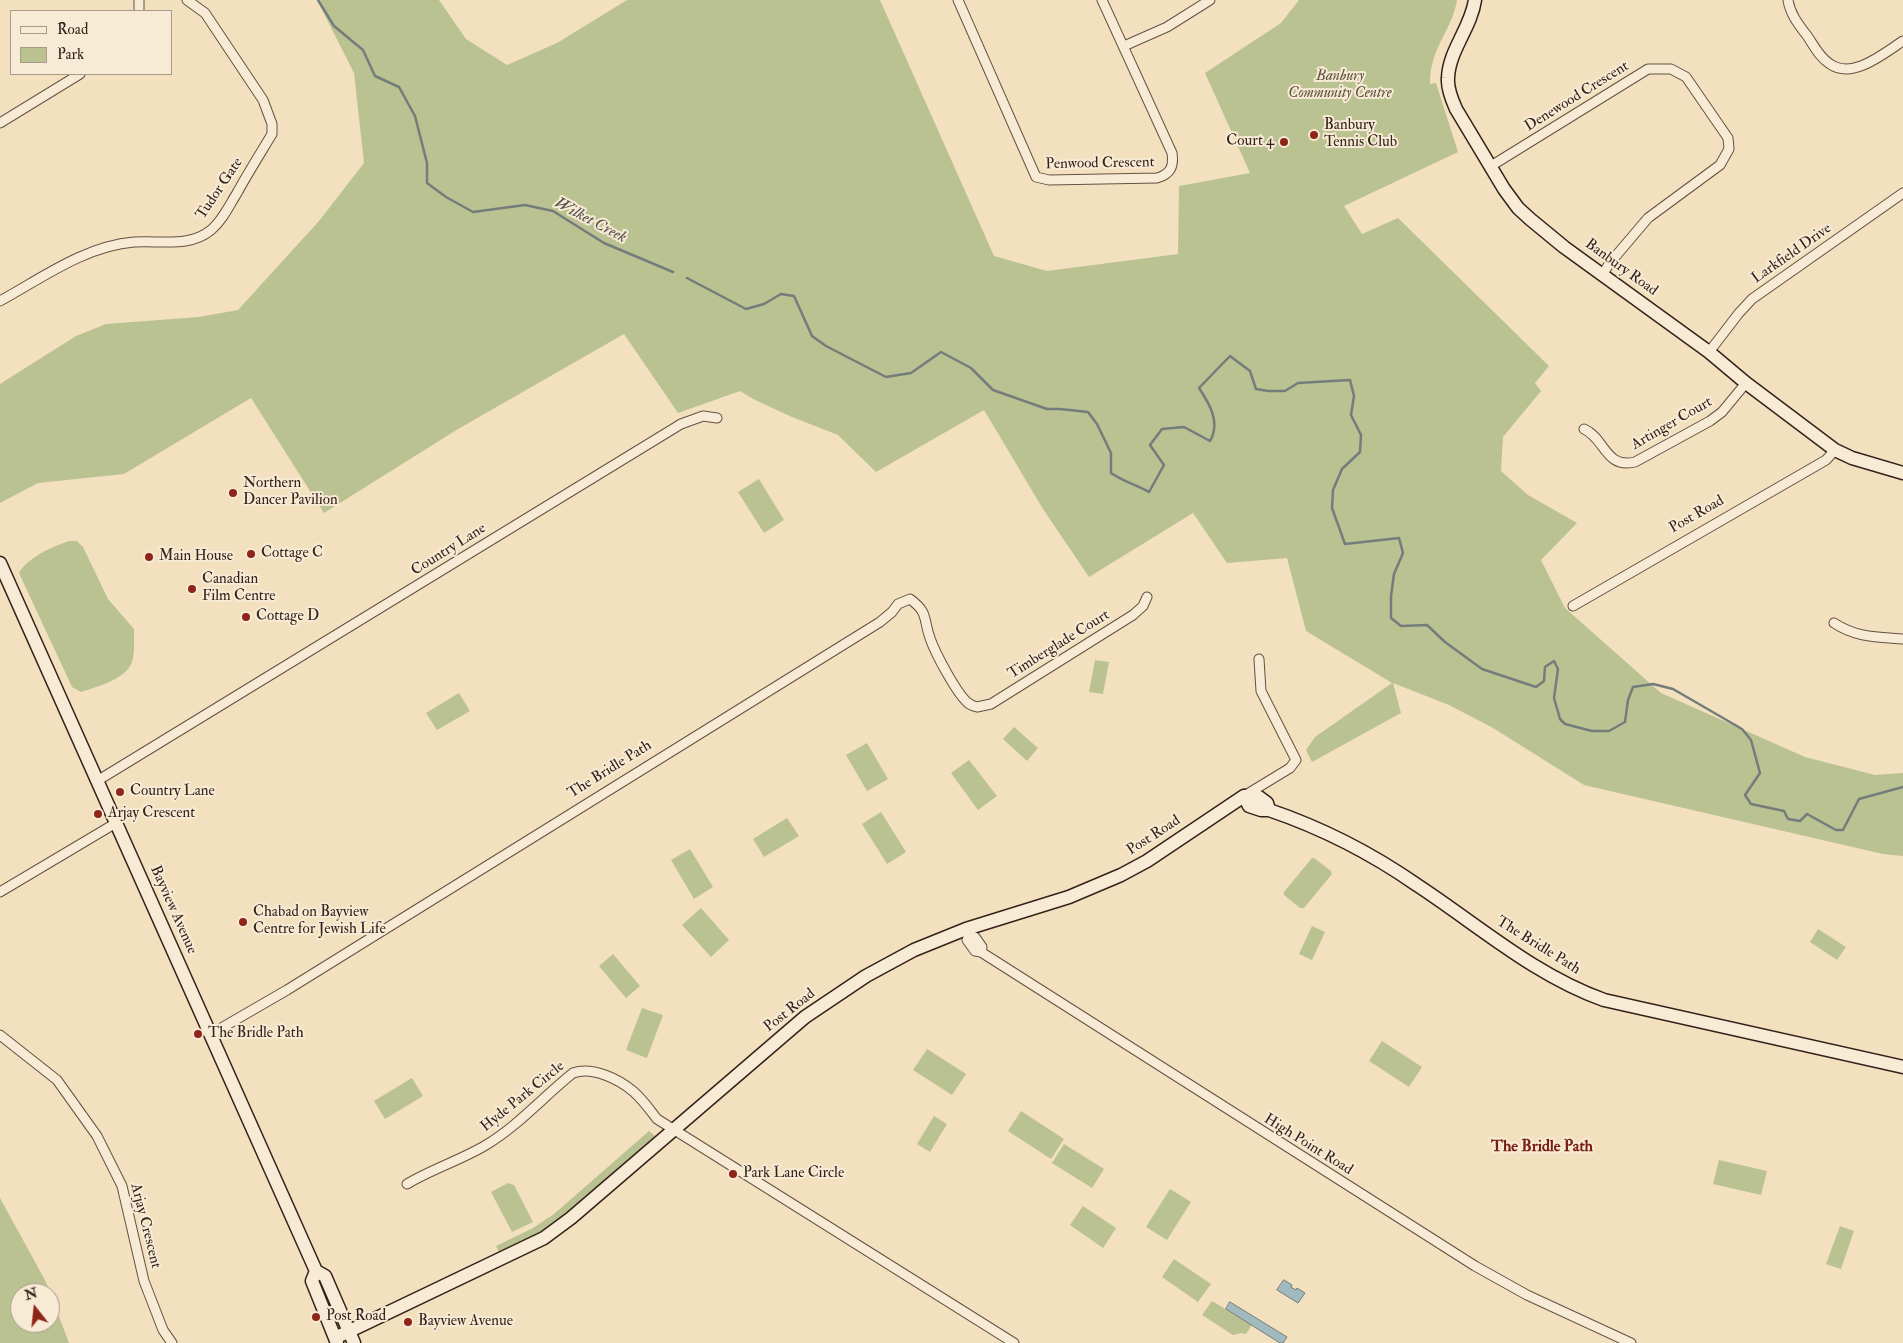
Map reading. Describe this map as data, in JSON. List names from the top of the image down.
{
  "streets": {
    "street": [
      "Denewood Crescent",
      "Penwood Crescent",
      "Tudor Gate",
      "Larkfield Drive",
      "Banbury Road",
      "Artinger Court",
      "Post Road",
      "Country Lane",
      "Timberglade Court",
      "The Bridle Path",
      "Bayview Avenue",
      "Hyde Park Circle",
      "High Point Road",
      "Arjay Crescent"
    ]
  },
  "crossings": [
    ["Denewood Crescent", "Banbury Road"],
    ["Larkfield Drive", "Banbury Road"],
    ["Banbury Road", "Artinger Court"],
    ["Banbury Road", "Post Road"],
    ["Post Road", "The Bridle Path"],
    ["Post Road", "Bayview Avenue"],
    ["Post Road", "Hyde Park Circle"],
    ["Post Road", "High Point Road"],
    ["Country Lane", "Bayview Avenue"],
    ["Timberglade Court", "The Bridle Path"],
    ["The Bridle Path", "Bayview Avenue"]
  ],
  "districts": ["The Bridle Path"],
  "water": ["Wilket Creek"],
  "parks": ["Banbury Community Centre"],
  "places": [
    "Banbury Tennis Club",
    "Court 4",
    "Northern Dancer Pavilion",
    "Cottage C",
    "Main House",
    "Canadian Film Centre",
    "Cottage D",
    "Country Lane",
    "Arjay Crescent",
    "Chabad on Bayview Centre for Jewish Life",
    "The Bridle Path",
    "Park Lane Circle",
    "Post Road",
    "Bayview Avenue"
  ],
  "legend": ["Road", "Park"],
  "north": "top"
}
